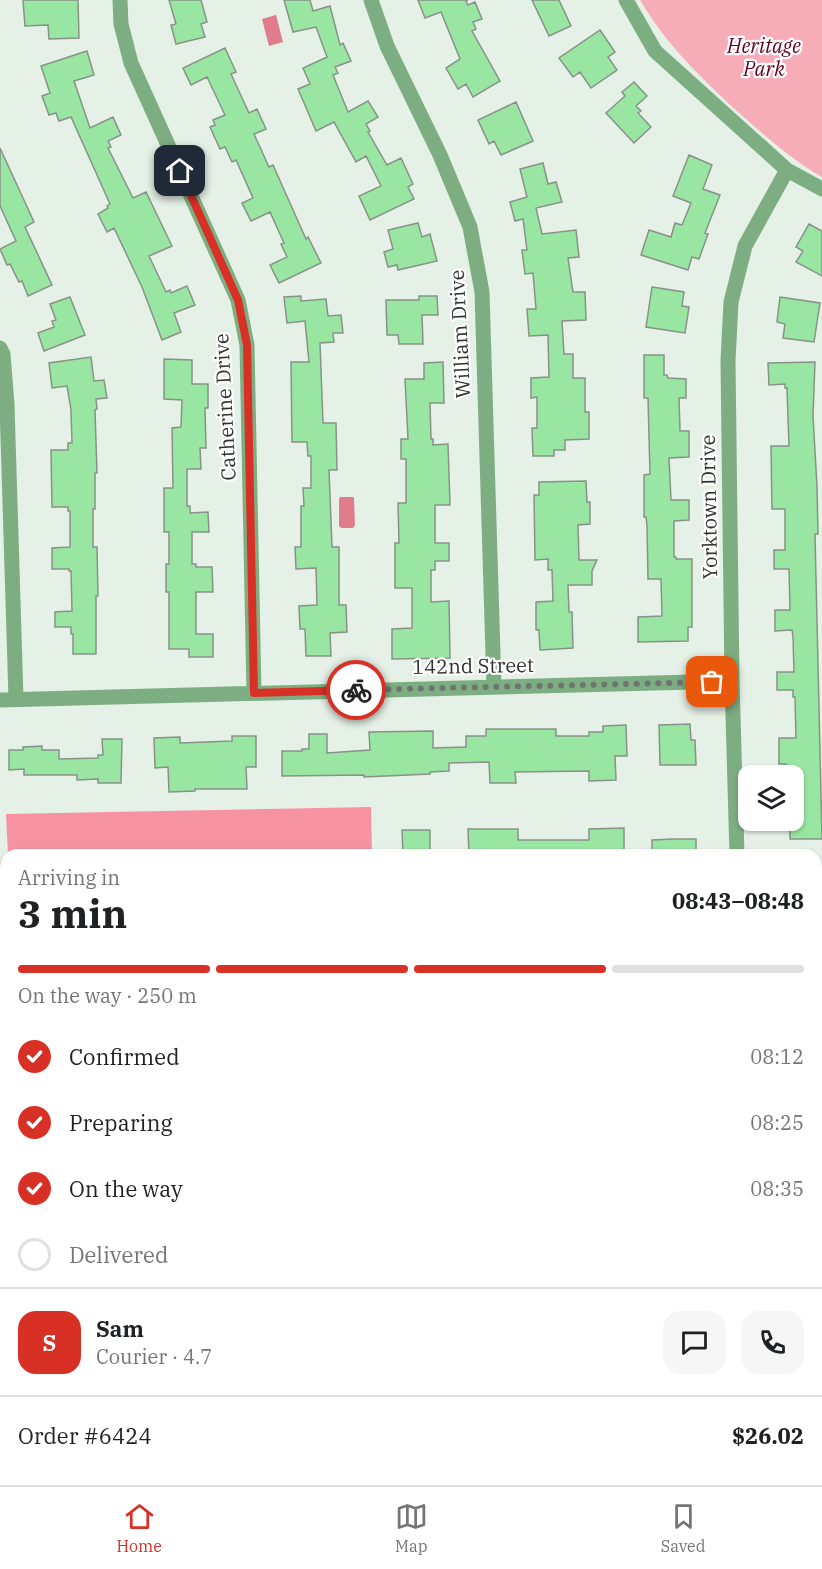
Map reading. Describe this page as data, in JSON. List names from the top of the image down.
{
  "streets": {
    "street": [
      "William Drive",
      "Catherine Drive",
      "Yorktown Drive",
      "142nd Street"
    ]
  },
  "crossings": [
    ["William Drive", "142nd Street"],
    ["Catherine Drive", "142nd Street"],
    ["Yorktown Drive", "142nd Street"]
  ],
  "parks": ["Heritage Park"],
  "page": {
    "heading": ["3 min", "Arriving in", "08:43–08:48"],
    "panel": [
      "Sam",
      "Courier · 4.7",
      "Order #6424",
      "$26.02"
    ],
    "bar": "On the way · 250 m",
    "list": [
      ["Confirmed", "08:12"],
      ["Preparing", "08:25"],
      ["On the way", "08:35"],
      "Delivered"
    ],
    "round": "S",
    "tabs": ["Home", "Map", "Saved"]
  }
}
